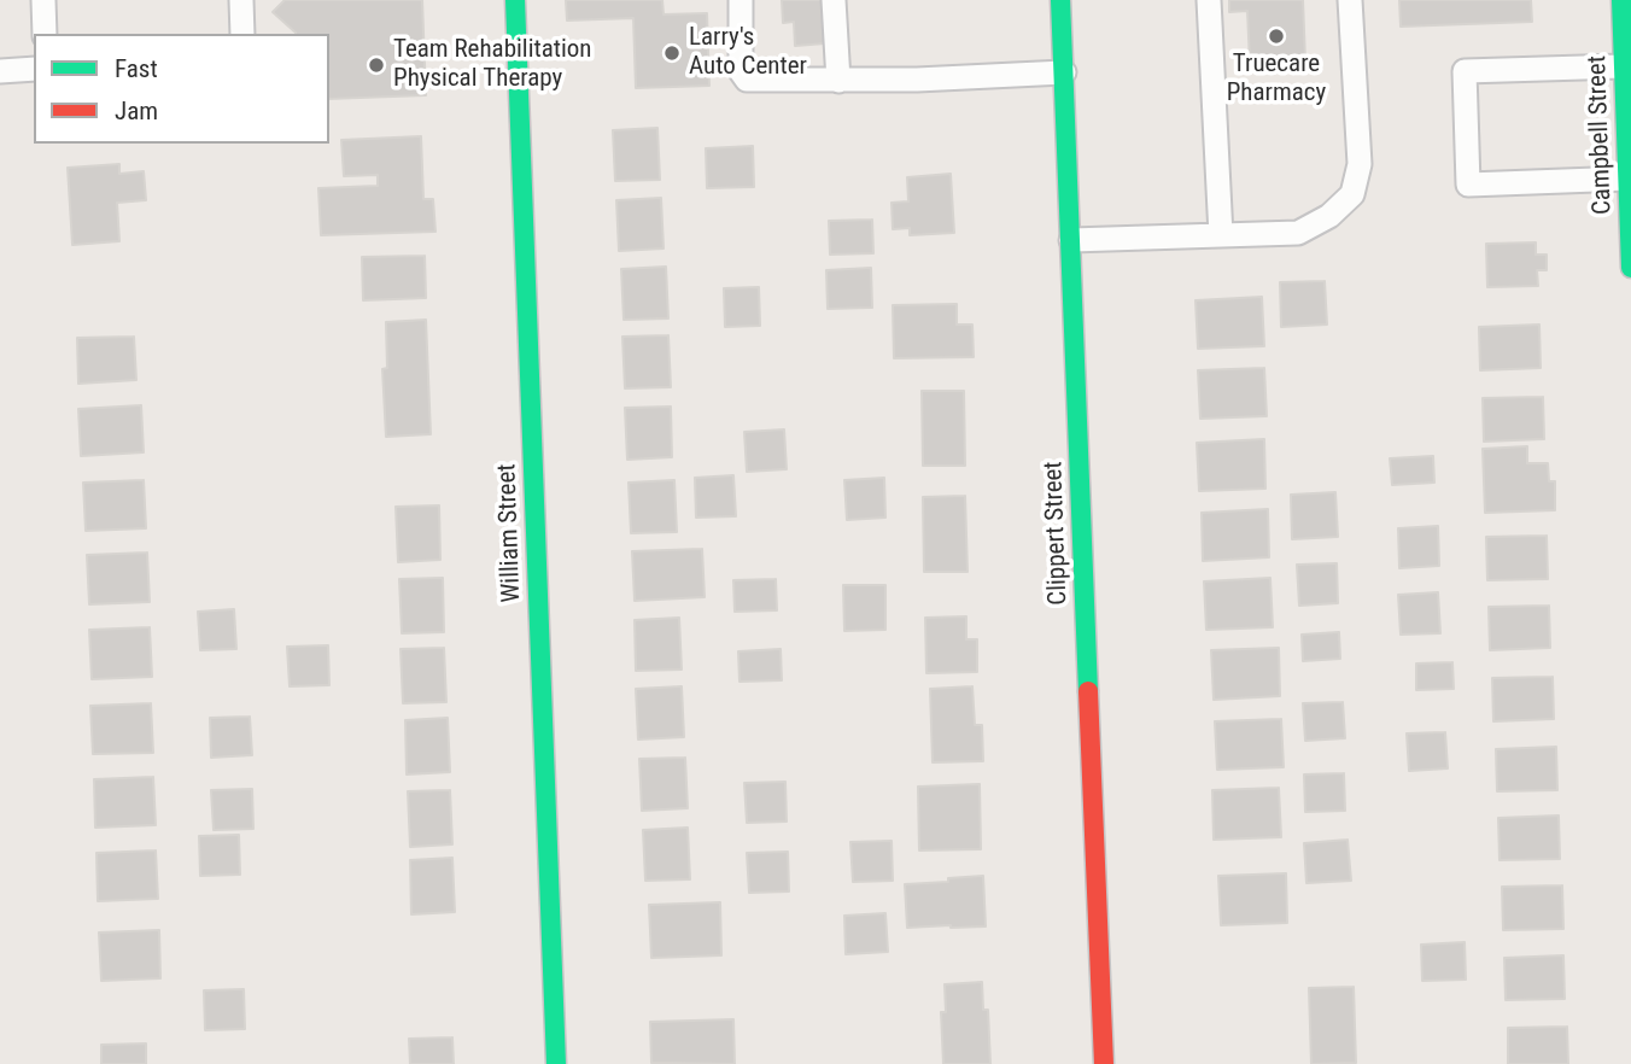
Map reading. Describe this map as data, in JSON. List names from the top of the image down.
{
  "streets": {
    "street": ["Campbell Street", "William Street", "Clippert Street"]
  },
  "places": ["Truecare Pharmacy", "Larry's Auto Center", "Team Rehabilitation Physical Therapy"],
  "legend": ["Fast", "Jam"]
}
